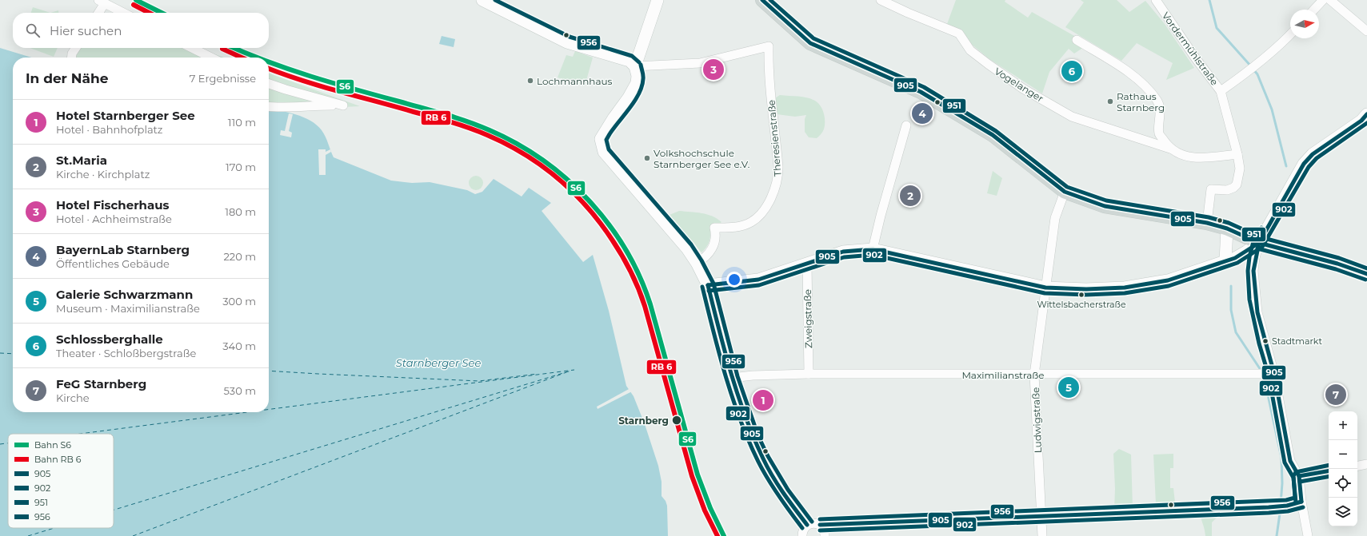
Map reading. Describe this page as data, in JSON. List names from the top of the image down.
{
  "streets": {
    "street": [
      "Vordermühlstraße",
      "Vogelanger",
      "Theresienstraße",
      "Zweigstraße",
      "Maximilianstraße",
      "Ludwigstraße"
    ]
  },
  "crossings": [
    ["Vordermühlstraße", "Vogelanger"],
    ["Zweigstraße", "Maximilianstraße"],
    ["Maximilianstraße", "Ludwigstraße"]
  ],
  "water": ["Starnberger See"],
  "places": [
    "Lochmannhaus",
    "Rathaus Starnberg",
    "Volkshochschule Starnberger See e.V.",
    "Wittelsbacherstraße",
    "Stadtmarkt",
    "Starnberg"
  ],
  "lines": [
    "rail line S6",
    "transit line 905",
    "transit line 951",
    "transit line 956",
    "transit line 902"
  ],
  "legend": [
    "Bahn S6",
    "Bahn RB 6",
    "905",
    "902",
    "951",
    "956"
  ],
  "north": "right",
  "page": {
    "search": "Hier suchen",
    "pins": [
      "3",
      "6",
      "4",
      "2",
      "5",
      "7",
      "1"
    ],
    "heading": ["In der Nähe", "7 Ergebnisse"],
    "list": [
      {
        "mark": "1",
        "name": "Hotel Starnberger See",
        "note": "Hotel · Bahnhofplatz",
        "value": "110 m"
      },
      {
        "mark": "2",
        "name": "St.Maria",
        "note": "Kirche · Kirchplatz",
        "value": "170 m"
      },
      {
        "mark": "3",
        "name": "Hotel Fischerhaus",
        "note": "Hotel · Achheimstraße",
        "value": "180 m"
      },
      {
        "mark": "4",
        "name": "BayernLab Starnberg",
        "note": "Öffentliches Gebäude",
        "value": "220 m"
      },
      {
        "mark": "5",
        "name": "Galerie Schwarzmann",
        "note": "Museum · Maximilianstraße",
        "value": "300 m"
      },
      {
        "mark": "6",
        "name": "Schlossberghalle",
        "note": "Theater · Schloßbergstraße",
        "value": "340 m"
      },
      {
        "mark": "7",
        "name": "FeG Starnberg",
        "note": "Kirche",
        "value": "530 m"
      }
    ],
    "map_buttons": ["+", "−"]
  }
}
